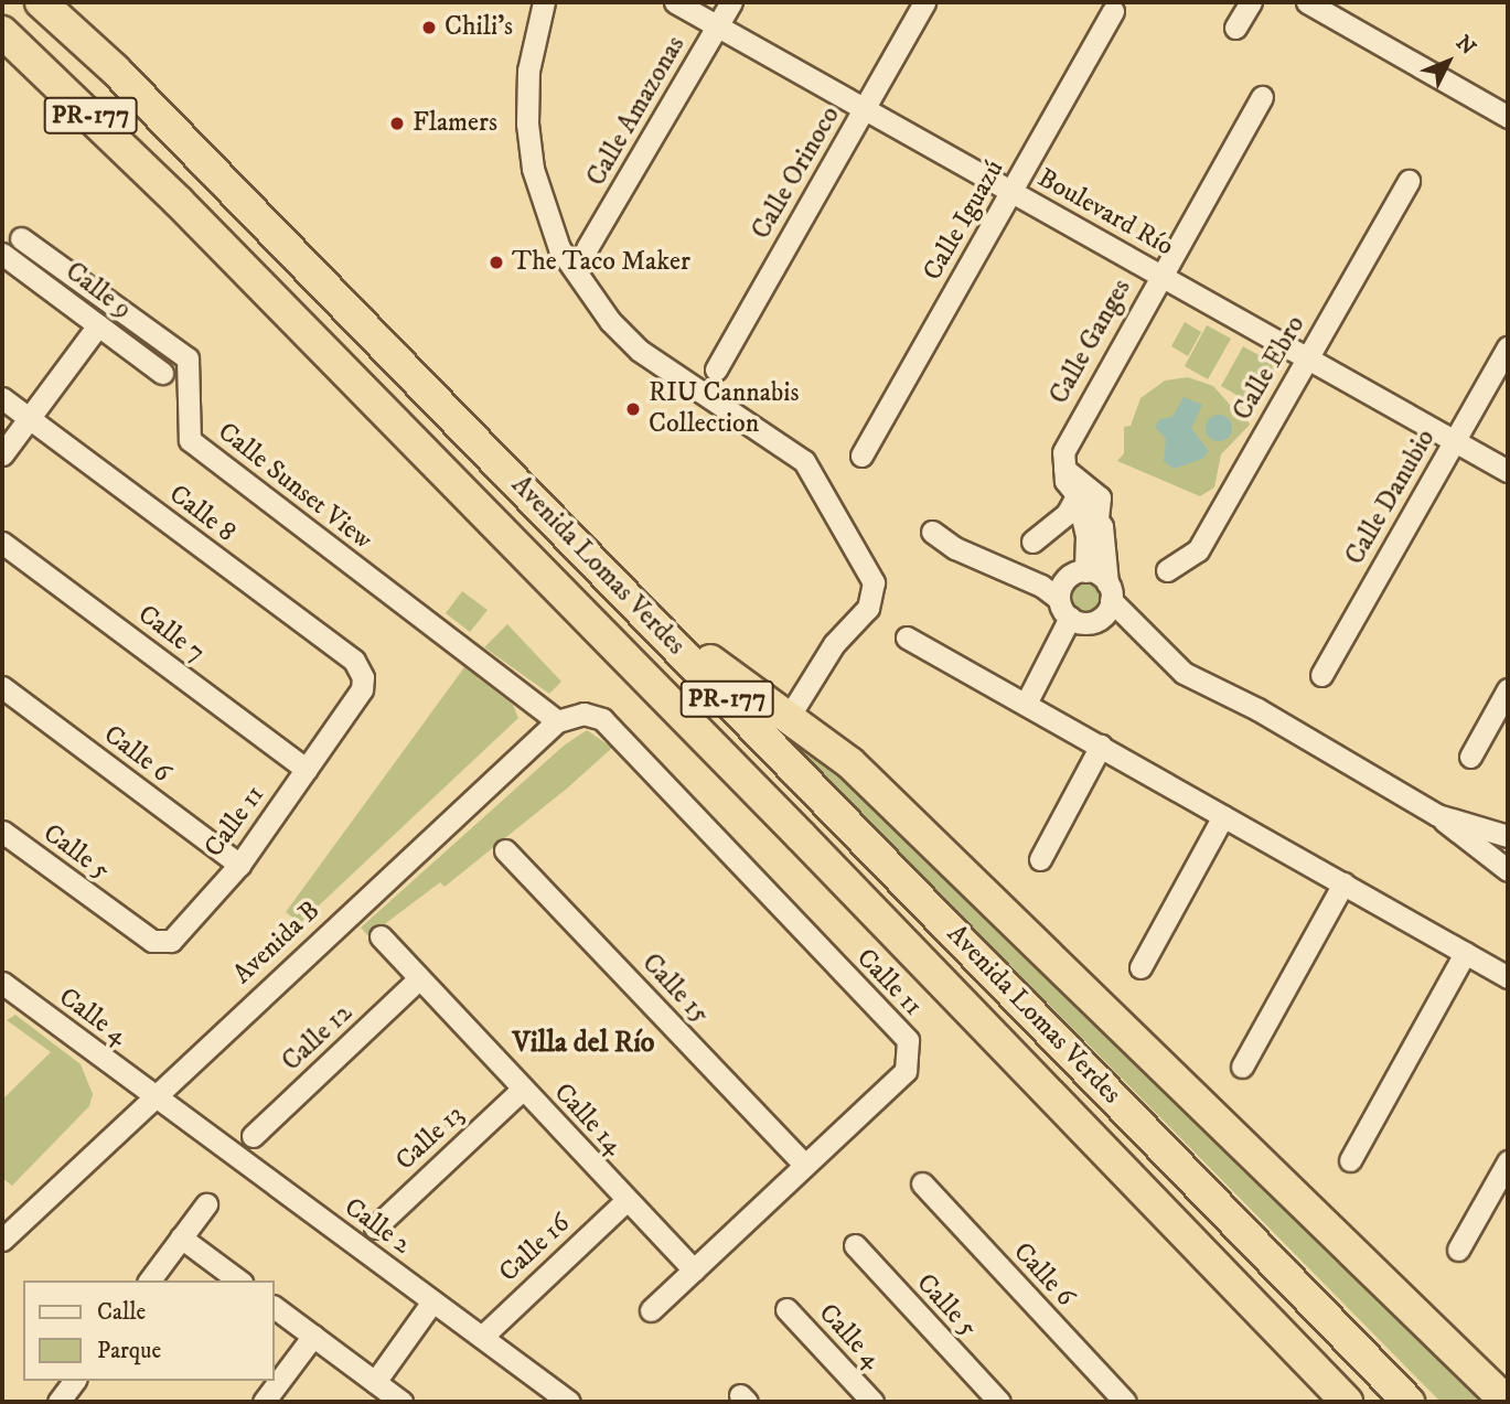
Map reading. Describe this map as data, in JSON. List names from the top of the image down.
{
  "streets": {
    "highway": ["PR-177", "Avenida Lomas Verdes"],
    "street": [
      "Calle Amazonas",
      "Calle Orinoco",
      "Boulevard Río",
      "Calle Iguazú",
      "Calle 9",
      "Calle Ganges",
      "Calle Ebro",
      "Calle Sunset View",
      "Calle Danubio",
      "Calle 8",
      "Calle 7",
      "Calle 6",
      "Calle 11",
      "Calle 5",
      "Avenida B",
      "Calle 15",
      "Calle 4",
      "Calle 12",
      "Calle 14",
      "Calle 13",
      "Calle 2",
      "Calle 16"
    ]
  },
  "crossings": [
    ["Calle Amazonas", "Boulevard Río"],
    ["Calle Orinoco", "Boulevard Río"],
    ["Boulevard Río", "Calle Iguazú"],
    ["Boulevard Río", "Calle Ganges"],
    ["Boulevard Río", "Calle Ebro"],
    ["Boulevard Río", "Calle Danubio"],
    ["Calle Sunset View", "Calle 11"],
    ["Calle Sunset View", "Avenida B"],
    ["Calle 8", "Calle 11"],
    ["Calle 7", "Calle 11"],
    ["Calle 6", "Calle 11"],
    ["Calle 11", "Calle 5"],
    ["Calle 11", "Avenida B"],
    ["Calle 11", "Calle 15"],
    ["Calle 11", "Calle 14"],
    ["Avenida B", "Calle 4"],
    ["Avenida B", "Calle 2"],
    ["Calle 4", "Calle 2"],
    ["Calle 12", "Calle 14"],
    ["Calle 14", "Calle 13"],
    ["Calle 14", "Calle 16"],
    ["Calle 2", "Calle 16"]
  ],
  "districts": ["Villa del Río"],
  "places": [
    "Chili's",
    "Flamers",
    "The Taco Maker",
    "RIU Cannabis Collection"
  ],
  "legend": ["Calle", "Parque"],
  "north": "top right"
}
